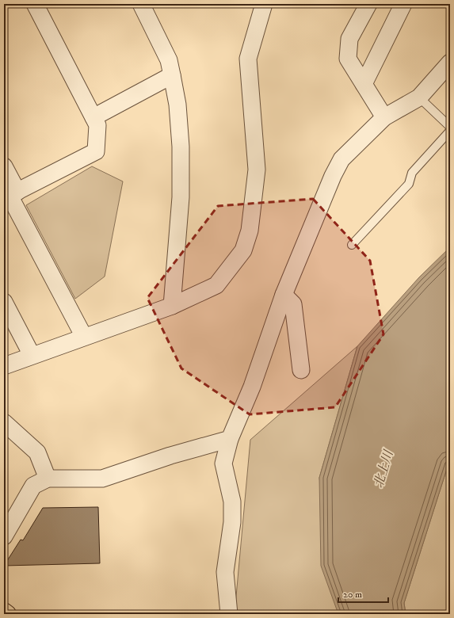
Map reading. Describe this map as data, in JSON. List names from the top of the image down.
{
  "water": ["北上川"],
  "scale_bar": "20 m"
}
